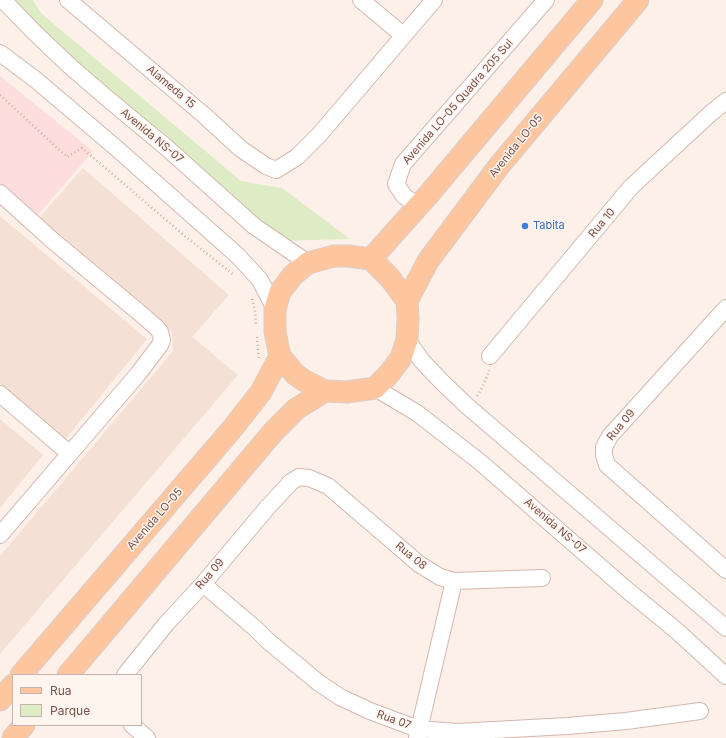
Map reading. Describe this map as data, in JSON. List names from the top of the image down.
{
  "streets": {
    "main road": ["Avenida LO-05"],
    "street": [
      "Alameda 15",
      "Avenida LO-05 Quadra 205 Sul",
      "Avenida NS-07",
      "Rua 10",
      "Rua 09",
      "Rua 08",
      "Rua 07"
    ]
  },
  "crossings": [
    ["Avenida NS-07", "Avenida LO-05"],
    ["Rua 09", "Rua 08"],
    ["Rua 09", "Rua 07"]
  ],
  "places": ["Tabita"],
  "legend": ["Rua", "Parque"]
}
